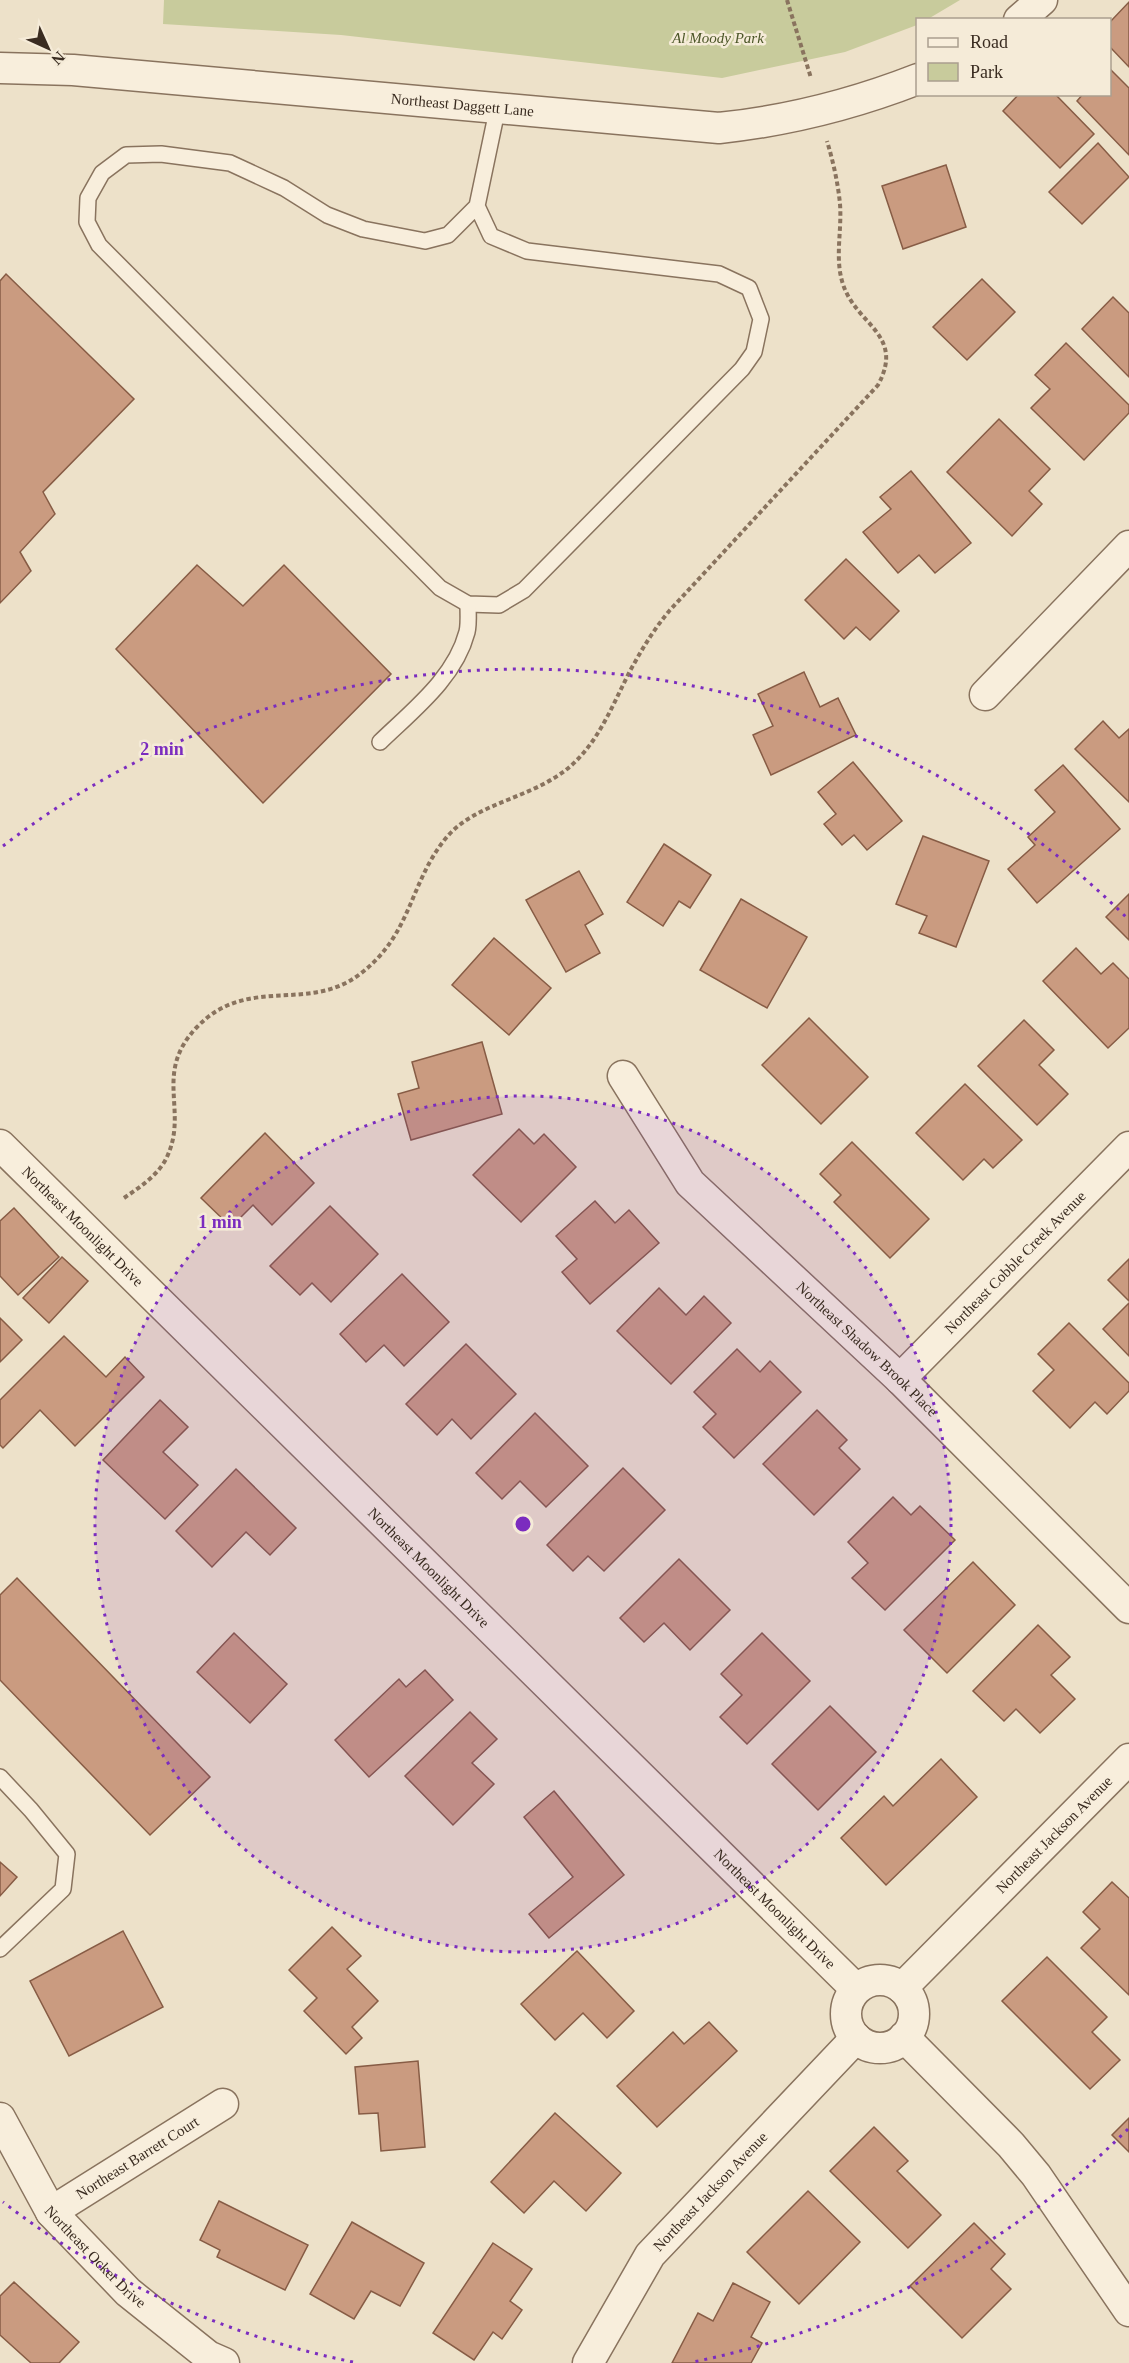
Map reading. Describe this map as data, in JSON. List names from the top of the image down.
{
  "streets": {
    "street": [
      "Northeast Daggett Lane",
      "Northeast Moonlight Drive",
      "Northeast Cobble Creek Avenue",
      "Northeast Shadow Brook Place",
      "Northeast Jackson Avenue",
      "Northeast Barrett Court",
      "Northeast Ocker Drive"
    ]
  },
  "crossings": [
    ["Northeast Moonlight Drive", "Northeast Jackson Avenue"],
    ["Northeast Cobble Creek Avenue", "Northeast Shadow Brook Place"],
    ["Northeast Barrett Court", "Northeast Ocker Drive"]
  ],
  "parks": ["Al Moody Park"],
  "legend": ["Road", "Park"],
  "north": "bottom right",
  "rings": ["2 min", "1 min"]
}
